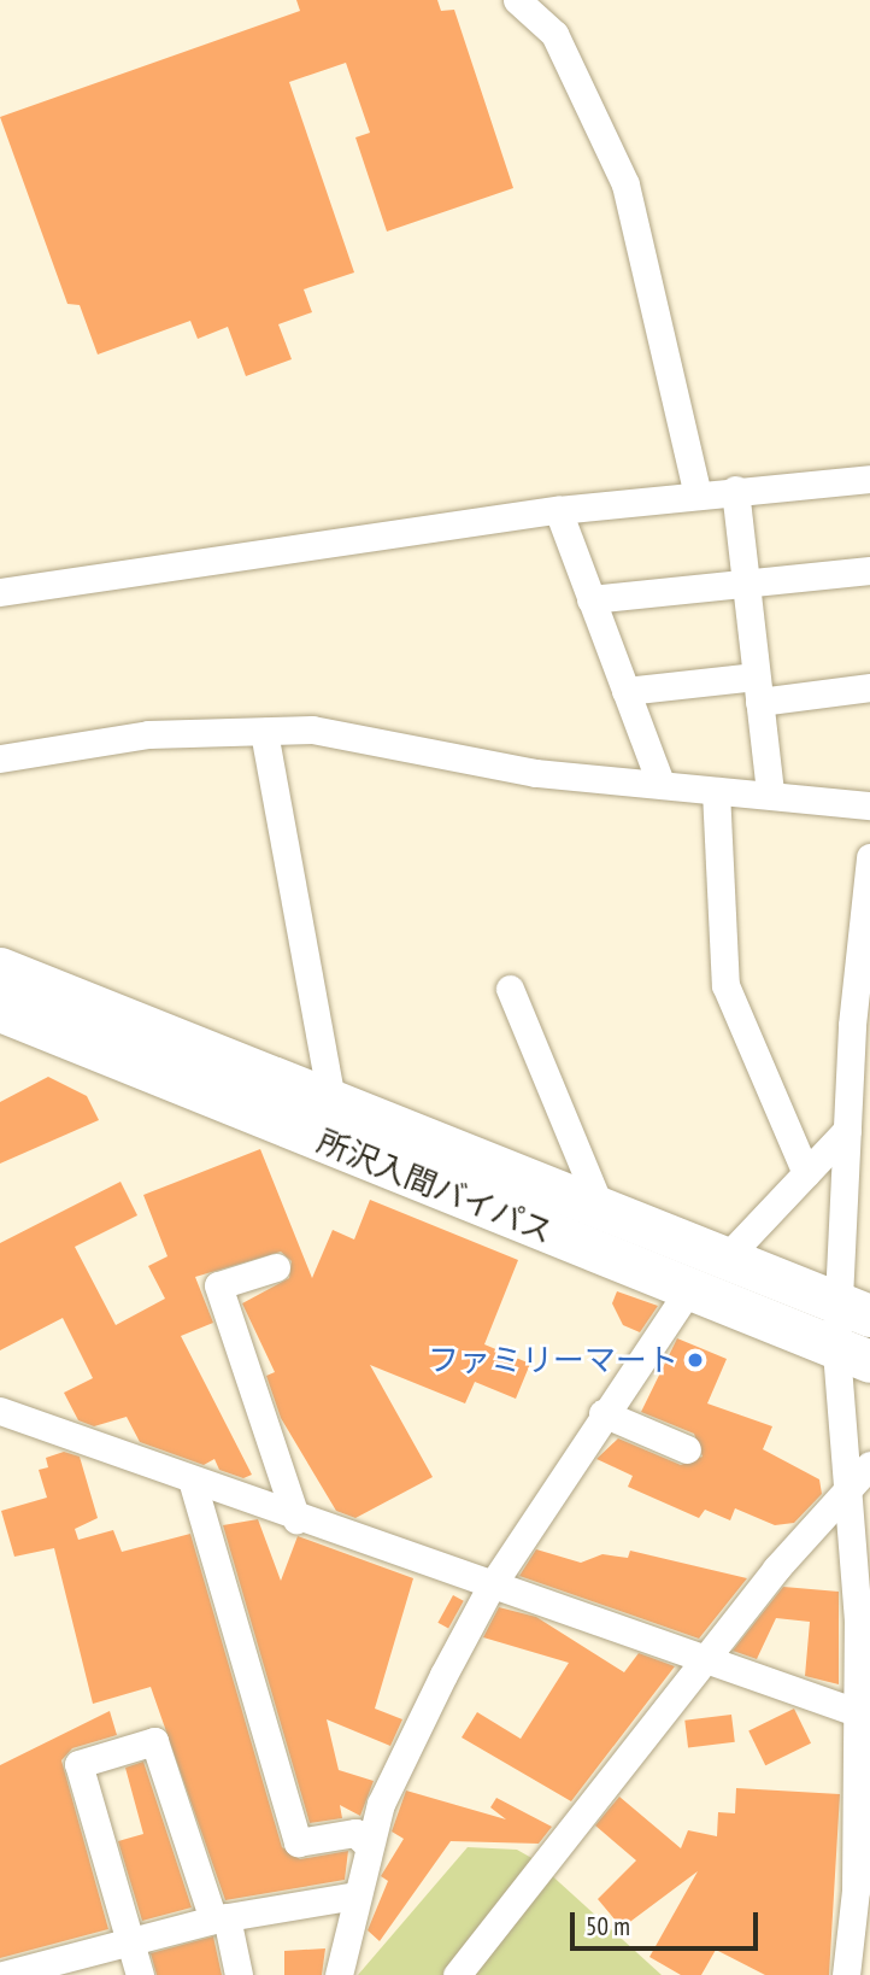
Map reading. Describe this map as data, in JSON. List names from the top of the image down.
{
  "streets": {
    "highway": ["所沢入間バイパス"]
  },
  "places": ["ファミリーマート"],
  "scale_bar": "50 m"
}
